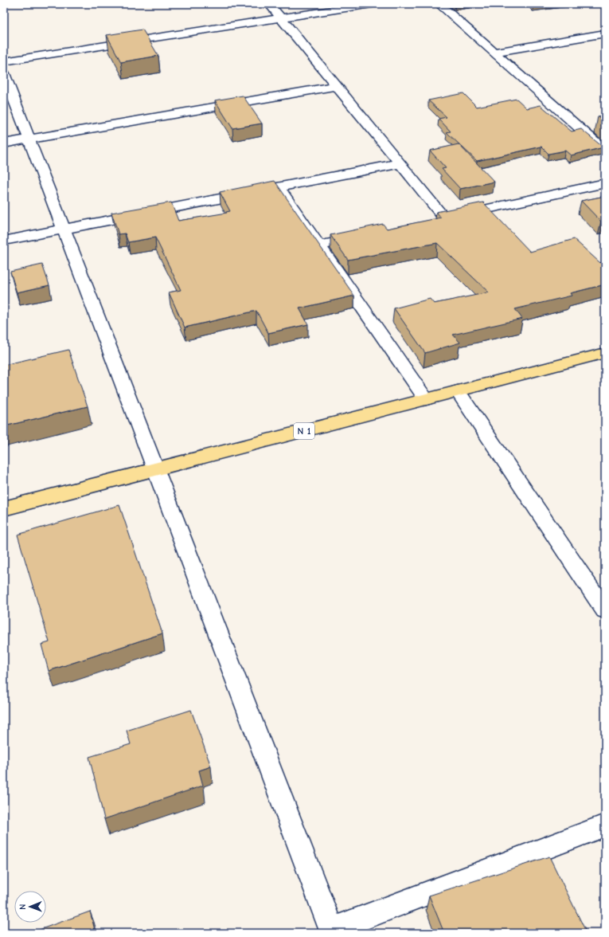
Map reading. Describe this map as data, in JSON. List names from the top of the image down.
{
  "streets": {
    "highway": ["N 1"]
  },
  "north": "left"
}
